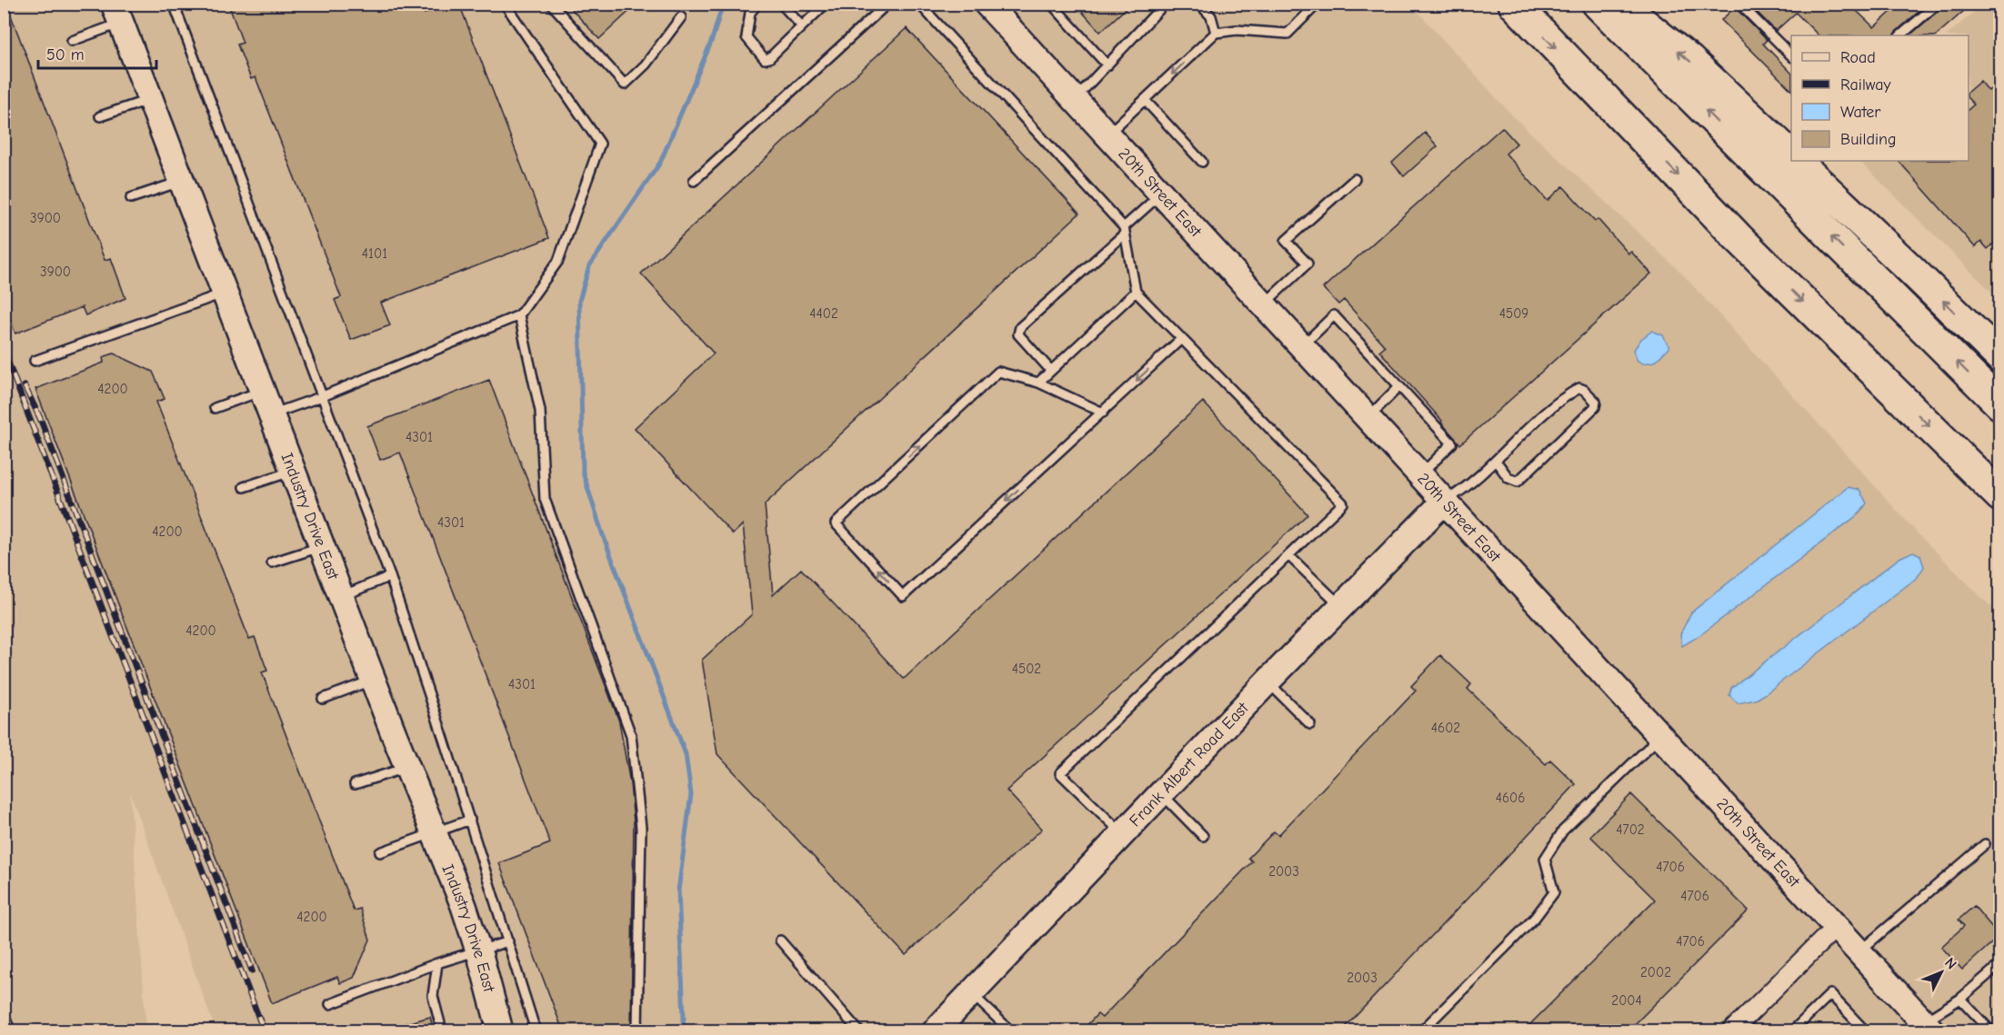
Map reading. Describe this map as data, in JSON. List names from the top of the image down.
{
  "streets": {
    "street": ["20th Street East", "Industry Drive East", "Frank Albert Road East"]
  },
  "crossings": [
    ["20th Street East", "Frank Albert Road East"]
  ],
  "house_numbers": [
    "3900",
    "4101",
    "3900",
    "4402",
    "4509",
    "4200",
    "4301",
    "4301",
    "4200",
    "4200",
    "4502",
    "4301",
    "4602",
    "4606",
    "4702",
    "4706",
    "2003",
    "4706",
    "4200",
    "4706",
    "2002",
    "2003",
    "2004"
  ],
  "legend": [
    "Road",
    "Railway",
    "Water",
    "Building"
  ],
  "scale_bar": "50 m",
  "north": "top right"
}
